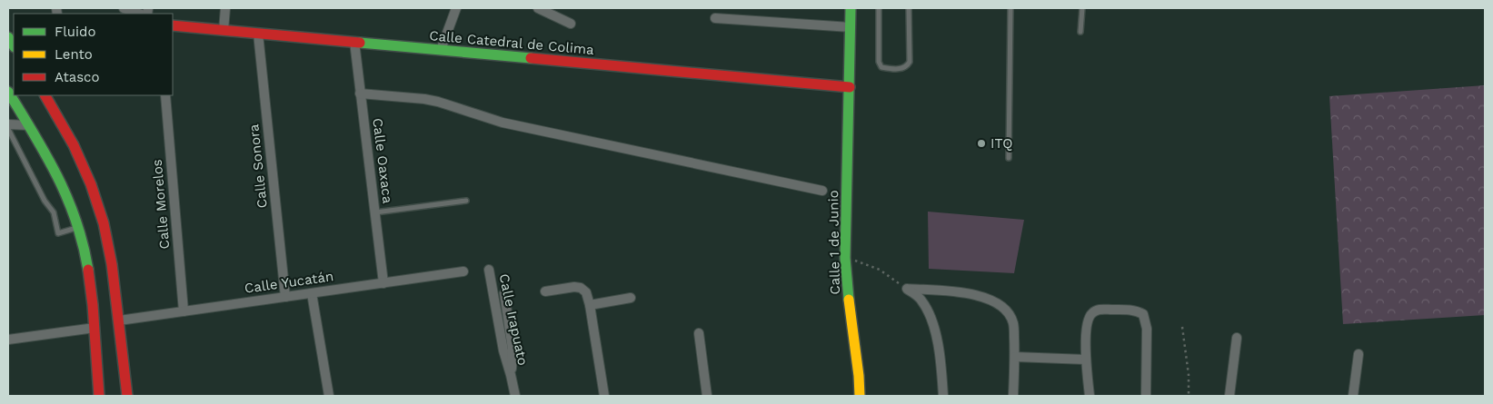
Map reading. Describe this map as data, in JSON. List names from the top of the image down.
{
  "streets": {
    "street": [
      "Calle Catedral de Colima",
      "Calle Oaxaca",
      "Calle Sonora",
      "Calle Morelos",
      "Calle 1 de Junio",
      "Calle Yucatán",
      "Calle Irapuato"
    ]
  },
  "crossings": [
    ["Calle Catedral de Colima", "Calle Oaxaca"],
    ["Calle Catedral de Colima", "Calle Sonora"],
    ["Calle Catedral de Colima", "Calle 1 de Junio"],
    ["Calle Oaxaca", "Calle Yucatán"],
    ["Calle Sonora", "Calle Yucatán"],
    ["Calle Morelos", "Calle Yucatán"]
  ],
  "places": ["ITQ"],
  "legend": ["Fluido", "Lento", "Atasco"]
}
